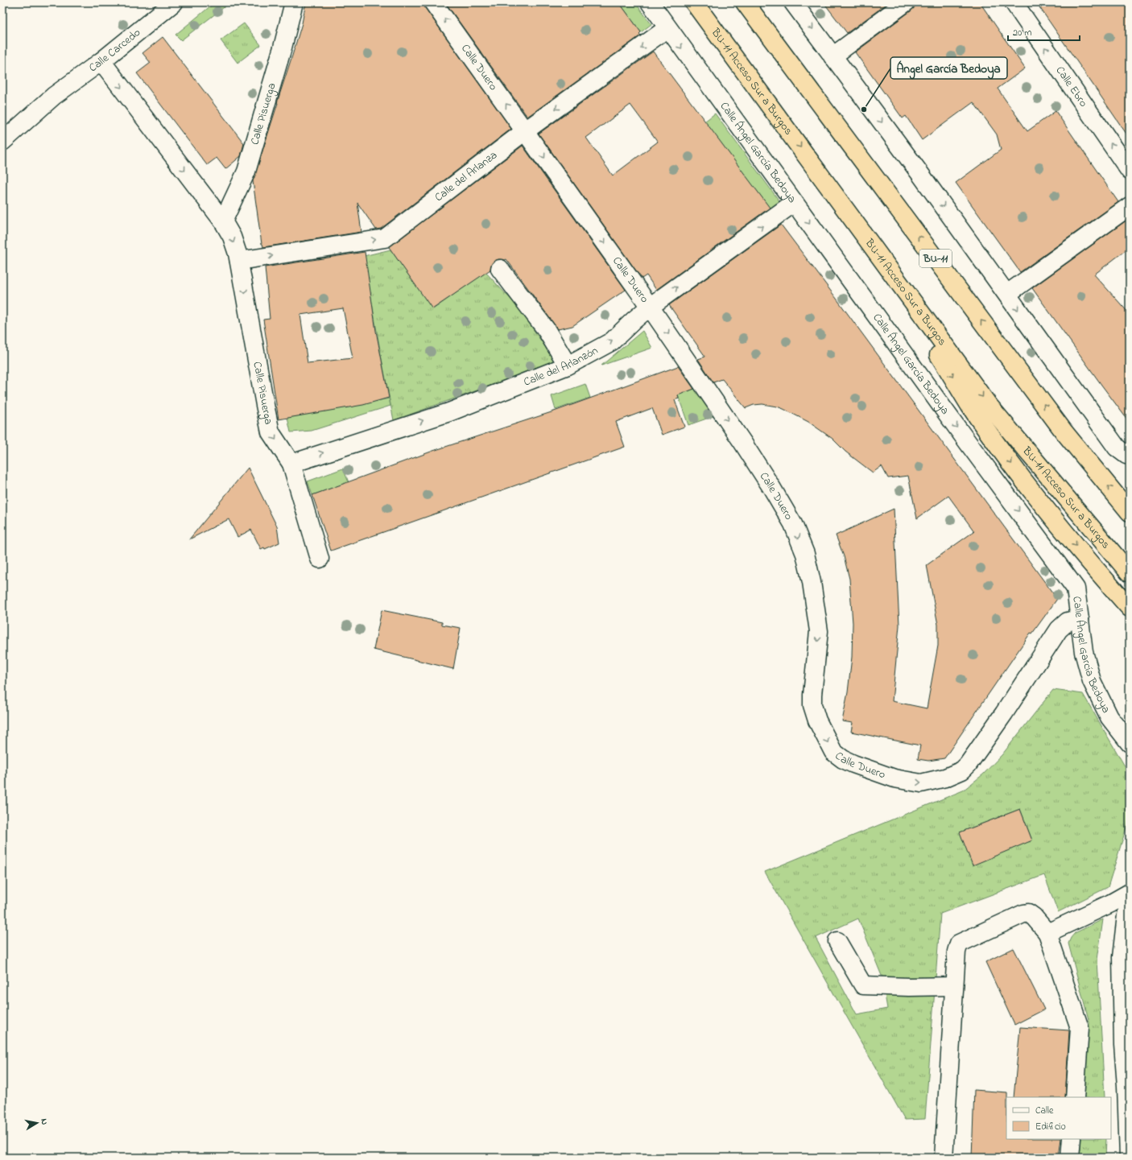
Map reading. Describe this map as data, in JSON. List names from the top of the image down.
{
  "streets": {
    "highway": ["BU-11 Acceso Sur a Burgos", "BU-11"],
    "street": [
      "Calle Carcedo",
      "Calle Duero",
      "Calle Ebro",
      "Calle Pisuerga",
      "Calle Ángel García Bedoya",
      "Calle del Arlanza",
      "Calle del Arlanzón"
    ]
  },
  "crossings": [
    ["Calle Carcedo", "Calle Pisuerga"],
    ["Calle Duero", "Calle Ángel García Bedoya"],
    ["Calle Duero", "Calle del Arlanza"],
    ["Calle Duero", "Calle del Arlanzón"],
    ["Calle Pisuerga", "Calle del Arlanza"],
    ["Calle Pisuerga", "Calle del Arlanzón"],
    ["Calle Ángel García Bedoya", "Calle del Arlanza"],
    ["Calle Ángel García Bedoya", "Calle del Arlanzón"]
  ],
  "one_way": ["Calle Ebro", "Calle Pisuerga", "Calle del Arlanzón"],
  "places": ["Ángel García Bedoya"],
  "legend": ["Calle", "Edificio"],
  "scale_bar": "20 m",
  "north": "right"
}
